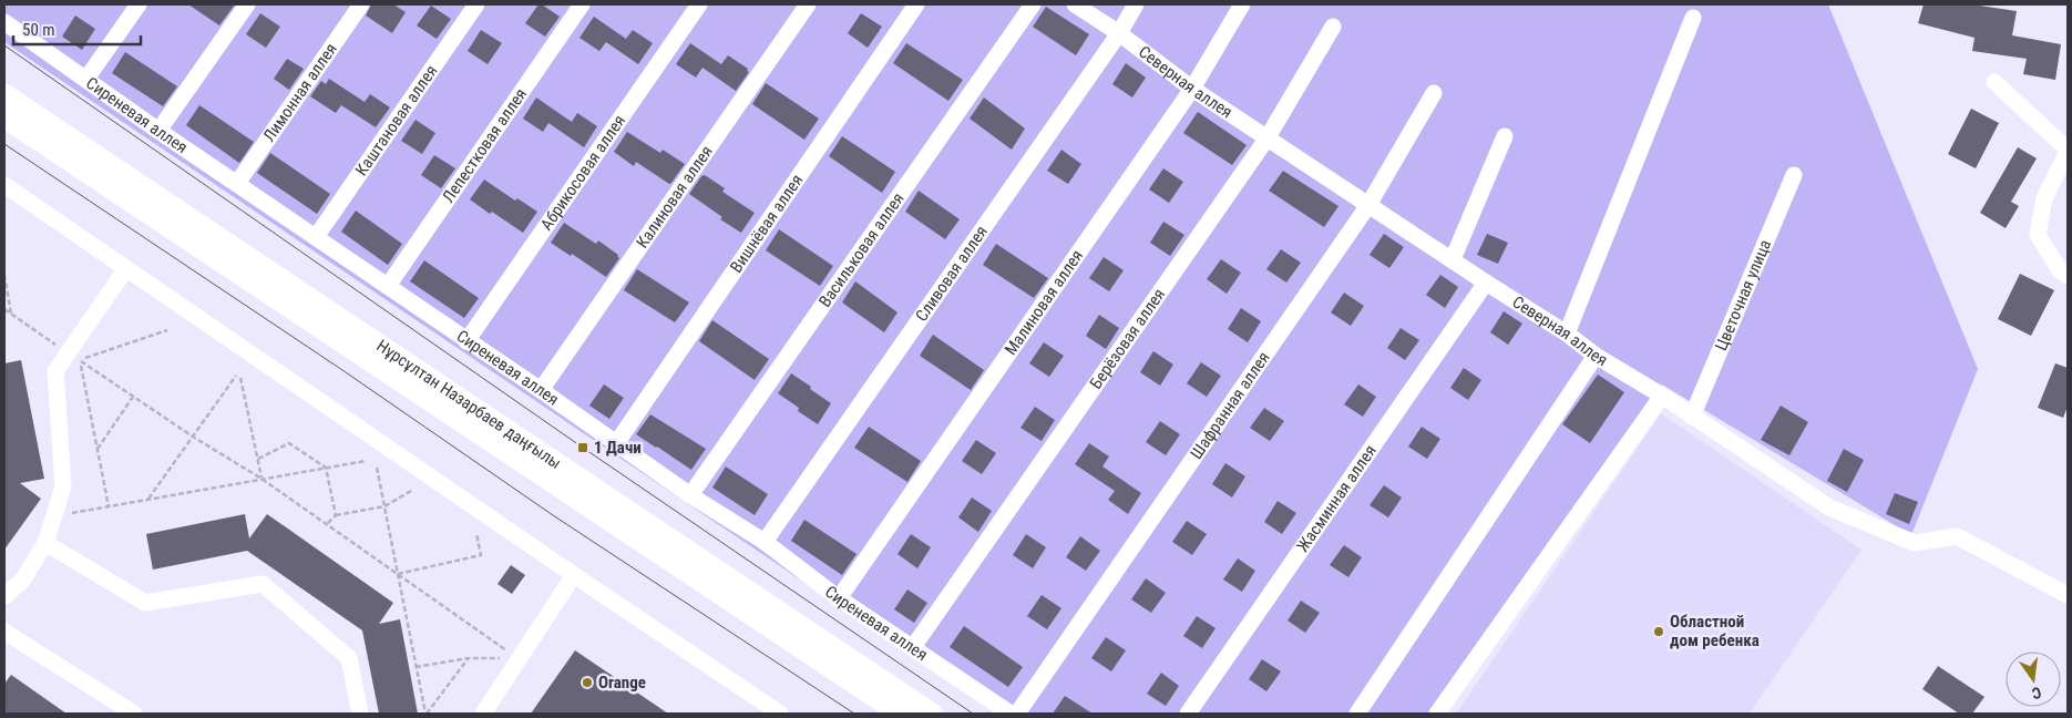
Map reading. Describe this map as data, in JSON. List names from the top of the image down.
{
  "streets": {
    "main road": ["Нұрсұлтан Назарбаев даңғылы"],
    "street": [
      "Северная аллея",
      "Лимонная аллея",
      "Сиреневая аллея",
      "Каштановая аллея",
      "Лепестковая аллея",
      "Абрикосовая аллея",
      "Калиновая аллея",
      "Вишнёвая аллея",
      "Васильковая аллея",
      "Сливовая аллея",
      "Цветочная улица",
      "Малиновая аллея",
      "Берёзовая аллея",
      "Шафранная аллея",
      "Жасминная аллея"
    ]
  },
  "crossings": [
    ["Северная аллея", "Сливовая аллея"],
    ["Северная аллея", "Цветочная улица"],
    ["Северная аллея", "Малиновая аллея"],
    ["Северная аллея", "Берёзовая аллея"],
    ["Северная аллея", "Шафранная аллея"],
    ["Северная аллея", "Жасминная аллея"],
    ["Лимонная аллея", "Сиреневая аллея"],
    ["Сиреневая аллея", "Каштановая аллея"],
    ["Сиреневая аллея", "Лепестковая аллея"],
    ["Сиреневая аллея", "Абрикосовая аллея"],
    ["Сиреневая аллея", "Калиновая аллея"],
    ["Сиреневая аллея", "Вишнёвая аллея"],
    ["Сиреневая аллея", "Васильковая аллея"],
    ["Сиреневая аллея", "Сливовая аллея"],
    ["Сиреневая аллея", "Малиновая аллея"],
    ["Сиреневая аллея", "Берёзовая аллея"]
  ],
  "places": {
    "transit": ["1 Дачи"],
    "other": ["Областной дом ребенка", "Orange"]
  },
  "scale_bar": "50 m",
  "north": "bottom"
}
